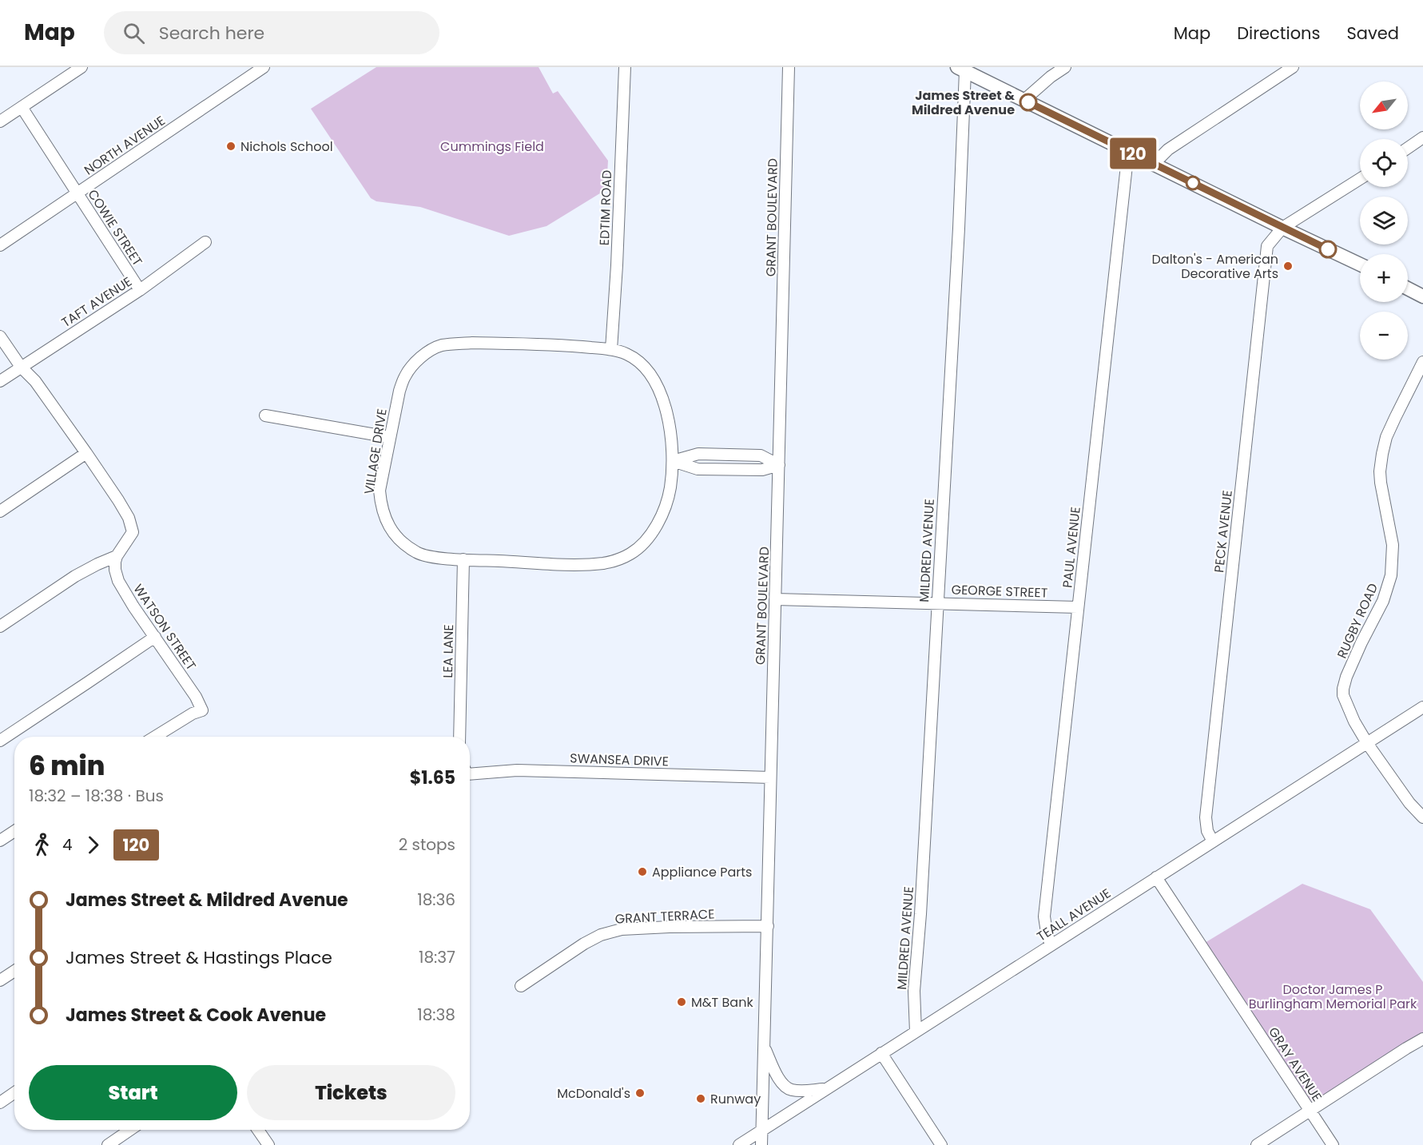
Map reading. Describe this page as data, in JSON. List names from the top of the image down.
{
  "streets": {
    "street": [
      "NORTH AVENUE",
      "EDTIM ROAD",
      "GRANT BOULEVARD",
      "COWIE STREET",
      "TAFT AVENUE",
      "VILLAGE DRIVE",
      "PECK AVENUE",
      "PAUL AVENUE",
      "MILDRED AVENUE",
      "GEORGE STREET",
      "RUGBY ROAD",
      "WATSON STREET",
      "LEA LANE",
      "SWANSEA DRIVE",
      "TEALL AVENUE",
      "GRANT TERRACE",
      "GRAY AVENUE"
    ]
  },
  "crossings": [
    ["NORTH AVENUE", "COWIE STREET"],
    ["EDTIM ROAD", "VILLAGE DRIVE"],
    ["GRANT BOULEVARD", "GEORGE STREET"],
    ["GRANT BOULEVARD", "SWANSEA DRIVE"],
    ["GRANT BOULEVARD", "TEALL AVENUE"],
    ["GRANT BOULEVARD", "GRANT TERRACE"],
    ["COWIE STREET", "TAFT AVENUE"],
    ["VILLAGE DRIVE", "LEA LANE"],
    ["PECK AVENUE", "TEALL AVENUE"],
    ["PAUL AVENUE", "GEORGE STREET"],
    ["PAUL AVENUE", "TEALL AVENUE"],
    ["MILDRED AVENUE", "GEORGE STREET"],
    ["MILDRED AVENUE", "TEALL AVENUE"],
    ["RUGBY ROAD", "TEALL AVENUE"],
    ["TEALL AVENUE", "GRAY AVENUE"]
  ],
  "parks": ["Cummings Field", "Doctor James P Burlingham Memorial Park"],
  "places": [
    "James Street & Mildred Avenue",
    "Nichols School",
    "Dalton's - American Decorative Arts",
    "Appliance Parts",
    "M&T Bank",
    "McDonald's",
    "Runway"
  ],
  "lines": ["bus line 120"],
  "north": "bottom left",
  "page": {
    "header": "Map",
    "search": "Search here",
    "nav": ["Map", "Directions", "Saved"],
    "on_map": "120",
    "map_buttons": ["+", "−"],
    "heading": ["6 min", "18:32 – 18:38 · Bus", "$1.65"],
    "legs": ["4", "120", "2 stops"],
    "list": [
      {
        "name": "James Street & Mildred Avenue",
        "value": "18:36"
      },
      {
        "name": "James Street & Hastings Place",
        "value": "18:37"
      },
      {
        "name": "James Street & Cook Avenue",
        "value": "18:38"
      }
    ],
    "buttons": ["Start", "Tickets"]
  }
}
